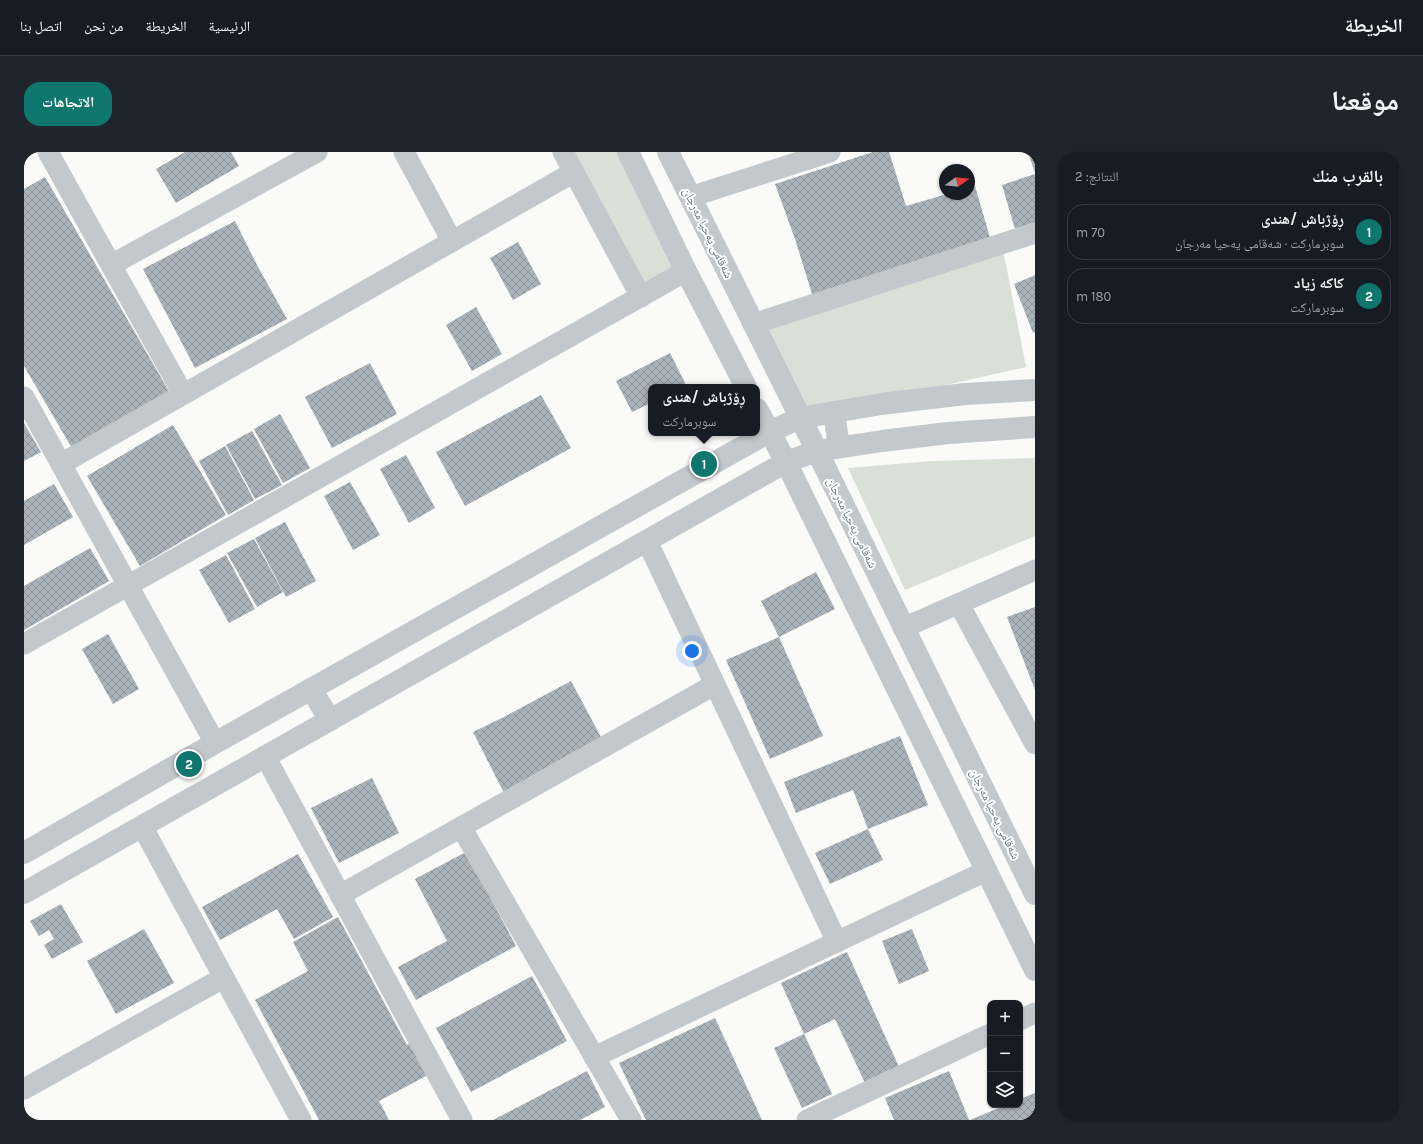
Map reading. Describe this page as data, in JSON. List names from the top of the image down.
{
  "streets": {
    "street": ["شەقامی یەحیا مەرجان"]
  },
  "north": "right",
  "page": {
    "header": "الخريطة",
    "nav": [
      "الرئيسية",
      "الخريطة",
      "من نحن",
      "اتصل بنا"
    ],
    "title": "موقعنا",
    "buttons": "الاتجاهات",
    "heading": ["بالقرب منك", "النتائج: 2"],
    "list": [
      {
        "mark": "1",
        "name": "ڕۆژباش /ھندی",
        "note": "سوبرماركت · شەقامی یەحیا مەرجان",
        "value": "70 m"
      },
      {
        "mark": "2",
        "name": "کاکە زیاد",
        "note": "سوبرماركت",
        "value": "180 m"
      }
    ],
    "popup": ["ڕۆژباش /ھندی", "سوبرماركت"],
    "pins": ["1", "2"],
    "map_buttons": ["+", "−"]
  }
}
